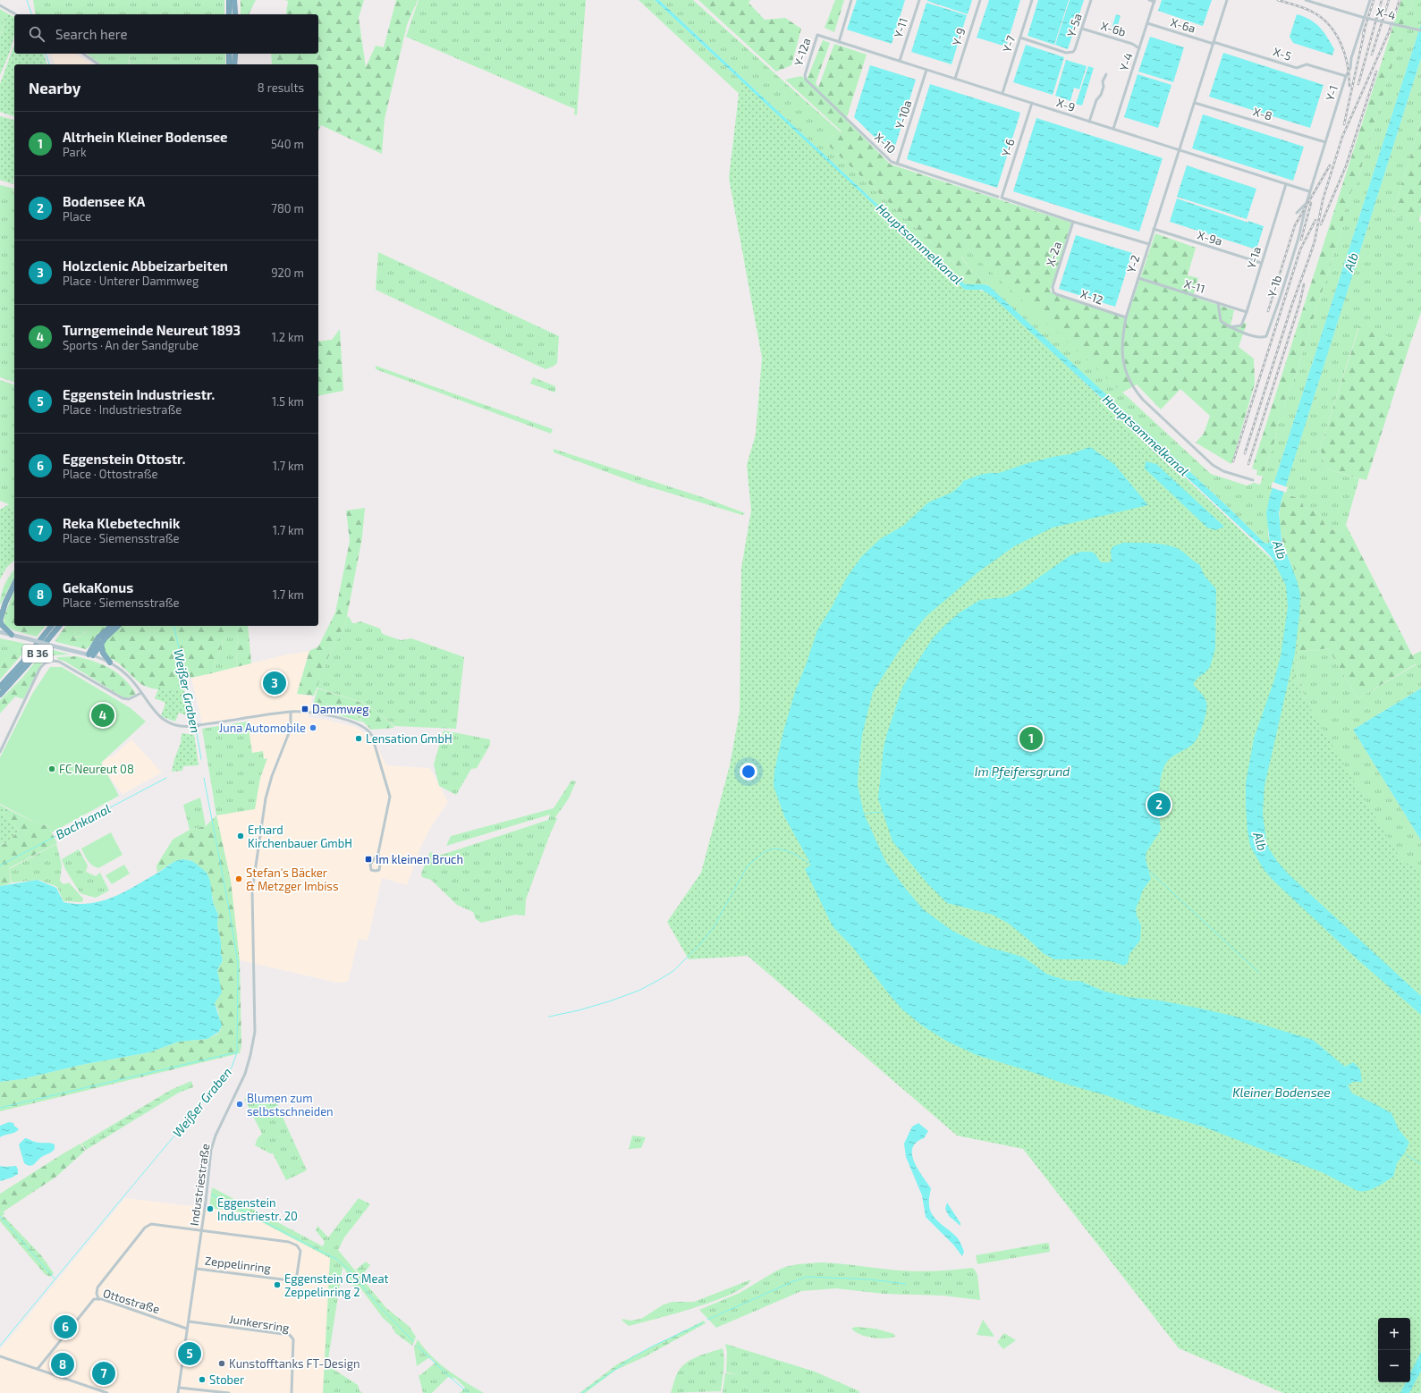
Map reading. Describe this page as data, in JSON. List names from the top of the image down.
{
  "streets": {
    "highway": ["B 36"],
    "street": [
      "X-4",
      "Y-5a",
      "X-6a",
      "Y-11",
      "X-6b",
      "Y-9",
      "Y-7",
      "Y-12a",
      "X-5",
      "Y-4",
      "Y-1",
      "X-9",
      "X-8",
      "Y-10a",
      "X-10",
      "Y-6",
      "X-9a",
      "X-2a",
      "Y-1a",
      "Y-2",
      "X-11",
      "Y-1b",
      "X-12",
      "Industriestraße",
      "Zeppelinring",
      "Ottostraße",
      "Junkersring"
    ]
  },
  "crossings": [
    ["Y-5a", "X-6b"],
    ["Y-5a", "Y-7"],
    ["X-6a", "X-5"],
    ["X-6a", "Y-4"],
    ["X-6a", "Y-2"],
    ["Y-11", "X-9"],
    ["X-6b", "Y-4"],
    ["Y-9", "X-9"],
    ["Y-7", "X-9"],
    ["Y-12a", "X-9"],
    ["Y-12a", "X-10"],
    ["X-5", "Y-1"],
    ["X-5", "Y-2"],
    ["Y-4", "X-9"],
    ["Y-1", "X-9"],
    ["Y-1", "X-8"],
    ["Y-1", "Y-1b"],
    ["X-9", "Y-10a"],
    ["X-9", "Y-6"],
    ["X-9", "Y-1a"],
    ["X-9", "Y-2"],
    ["X-9", "Y-1b"],
    ["X-8", "Y-2"],
    ["Y-10a", "X-10"],
    ["Y-6", "X-2a"],
    ["X-9a", "Y-1a"],
    ["X-9a", "Y-2"],
    ["X-2a", "X-12"],
    ["Y-1a", "X-11"],
    ["Y-1a", "Y-1b"],
    ["Y-2", "X-11"],
    ["Y-2", "X-12"],
    ["Industriestraße", "Zeppelinring"],
    ["Industriestraße", "Ottostraße"],
    ["Industriestraße", "Junkersring"]
  ],
  "water": [
    "Hauptsammelkanal",
    "Alb",
    "Weißer Graben",
    "Im Pfeifersgrund",
    "Bachkanal",
    "Kleiner Bodensee"
  ],
  "places": {
    "transit": ["Dammweg", "Im kleinen Bruch"],
    "other": [
      "Juna Automobile",
      "Lensation GmbH",
      "FC Neureut 08",
      "Erhard Kirchenbauer GmbH",
      "Stefan's Bäcker & Metzger Imbiss",
      "Blumen zum selbstschneiden",
      "Eggenstein Industriestr. 20",
      "Eggenstein CS Meat Zeppelinring 2",
      "Kunstofftanks FT-Design",
      "Stober"
    ]
  },
  "page": {
    "search": "Search here",
    "heading": ["Nearby", "8 results"],
    "list": [
      {
        "mark": "1",
        "name": "Altrhein Kleiner Bodensee",
        "note": "Park",
        "value": "540 m"
      },
      {
        "mark": "2",
        "name": "Bodensee KA",
        "note": "Place",
        "value": "780 m"
      },
      {
        "mark": "3",
        "name": "Holzclenic Abbeizarbeiten",
        "note": "Place · Unterer Dammweg",
        "value": "920 m"
      },
      {
        "mark": "4",
        "name": "Turngemeinde Neureut 1893",
        "note": "Sports · An der Sandgrube",
        "value": "1.2 km"
      },
      {
        "mark": "5",
        "name": "Eggenstein Industriestr.",
        "note": "Place · Industriestraße",
        "value": "1.5 km"
      },
      {
        "mark": "6",
        "name": "Eggenstein Ottostr.",
        "note": "Place · Ottostraße",
        "value": "1.7 km"
      },
      {
        "mark": "7",
        "name": "Reka Klebetechnik",
        "note": "Place · Siemensstraße",
        "value": "1.7 km"
      },
      {
        "mark": "8",
        "name": "GekaKonus",
        "note": "Place · Siemensstraße",
        "value": "1.7 km"
      }
    ],
    "pins": [
      "3",
      "4",
      "1",
      "2",
      "6",
      "5",
      "8",
      "7"
    ],
    "map_buttons": ["+", "−"]
  }
}
